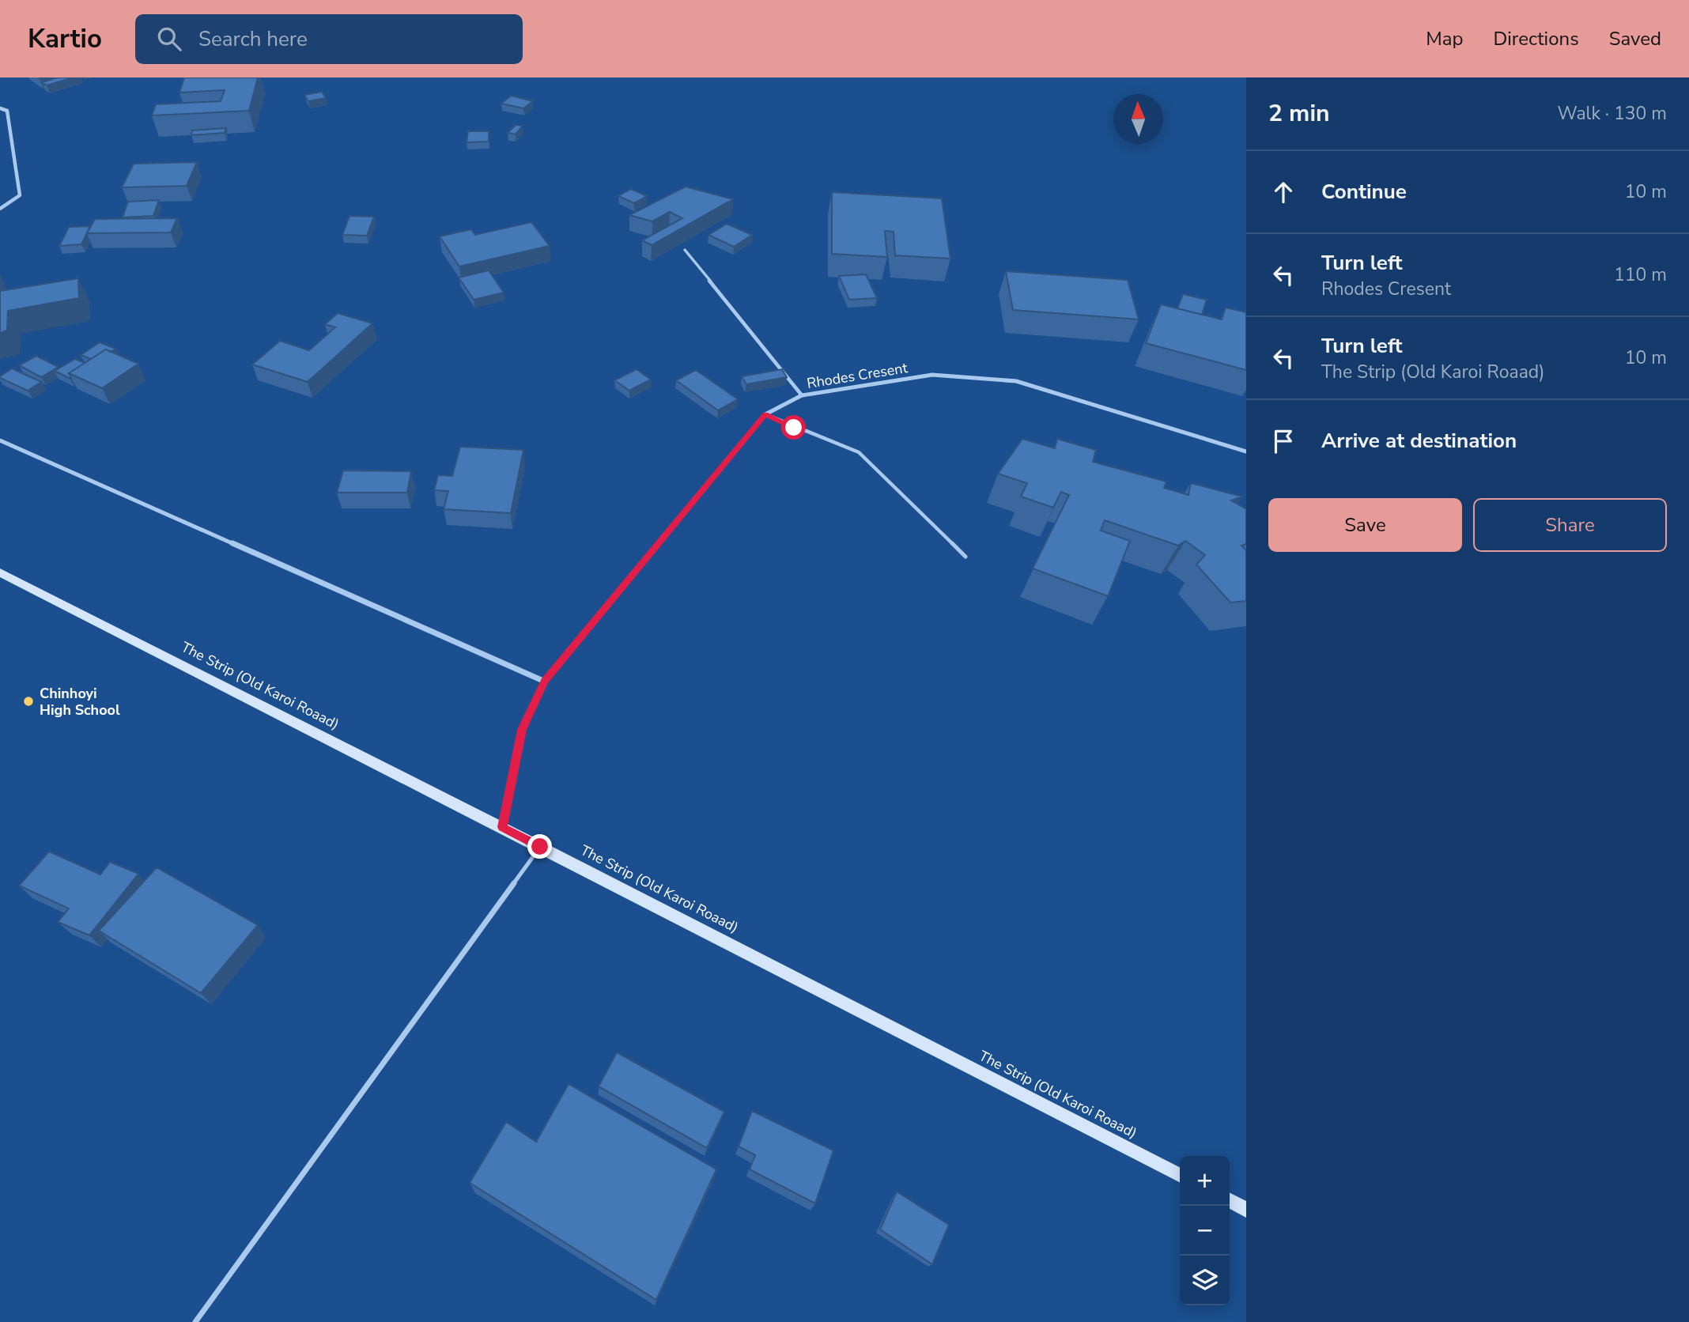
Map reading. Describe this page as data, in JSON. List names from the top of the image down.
{
  "streets": {
    "street": ["Rhodes Cresent", "The Strip (Old Karoi Roaad)"]
  },
  "crossings": [
    ["Rhodes Cresent", "The Strip (Old Karoi Roaad)"]
  ],
  "places": ["Chinhoyi High School"],
  "north": "top",
  "page": {
    "header": "Kartio",
    "search": "Search here",
    "nav": ["Map", "Directions", "Saved"],
    "heading": ["2 min", "Walk · 130 m"],
    "list": [
      ["Continue", "10 m"],
      ["Turn left", "Rhodes Cresent", "110 m"],
      ["Turn left", "The Strip (Old Karoi Roaad)", "10 m"],
      "Arrive at destination"
    ],
    "buttons": ["Save", "Share"],
    "map_buttons": ["+", "−"]
  }
}
